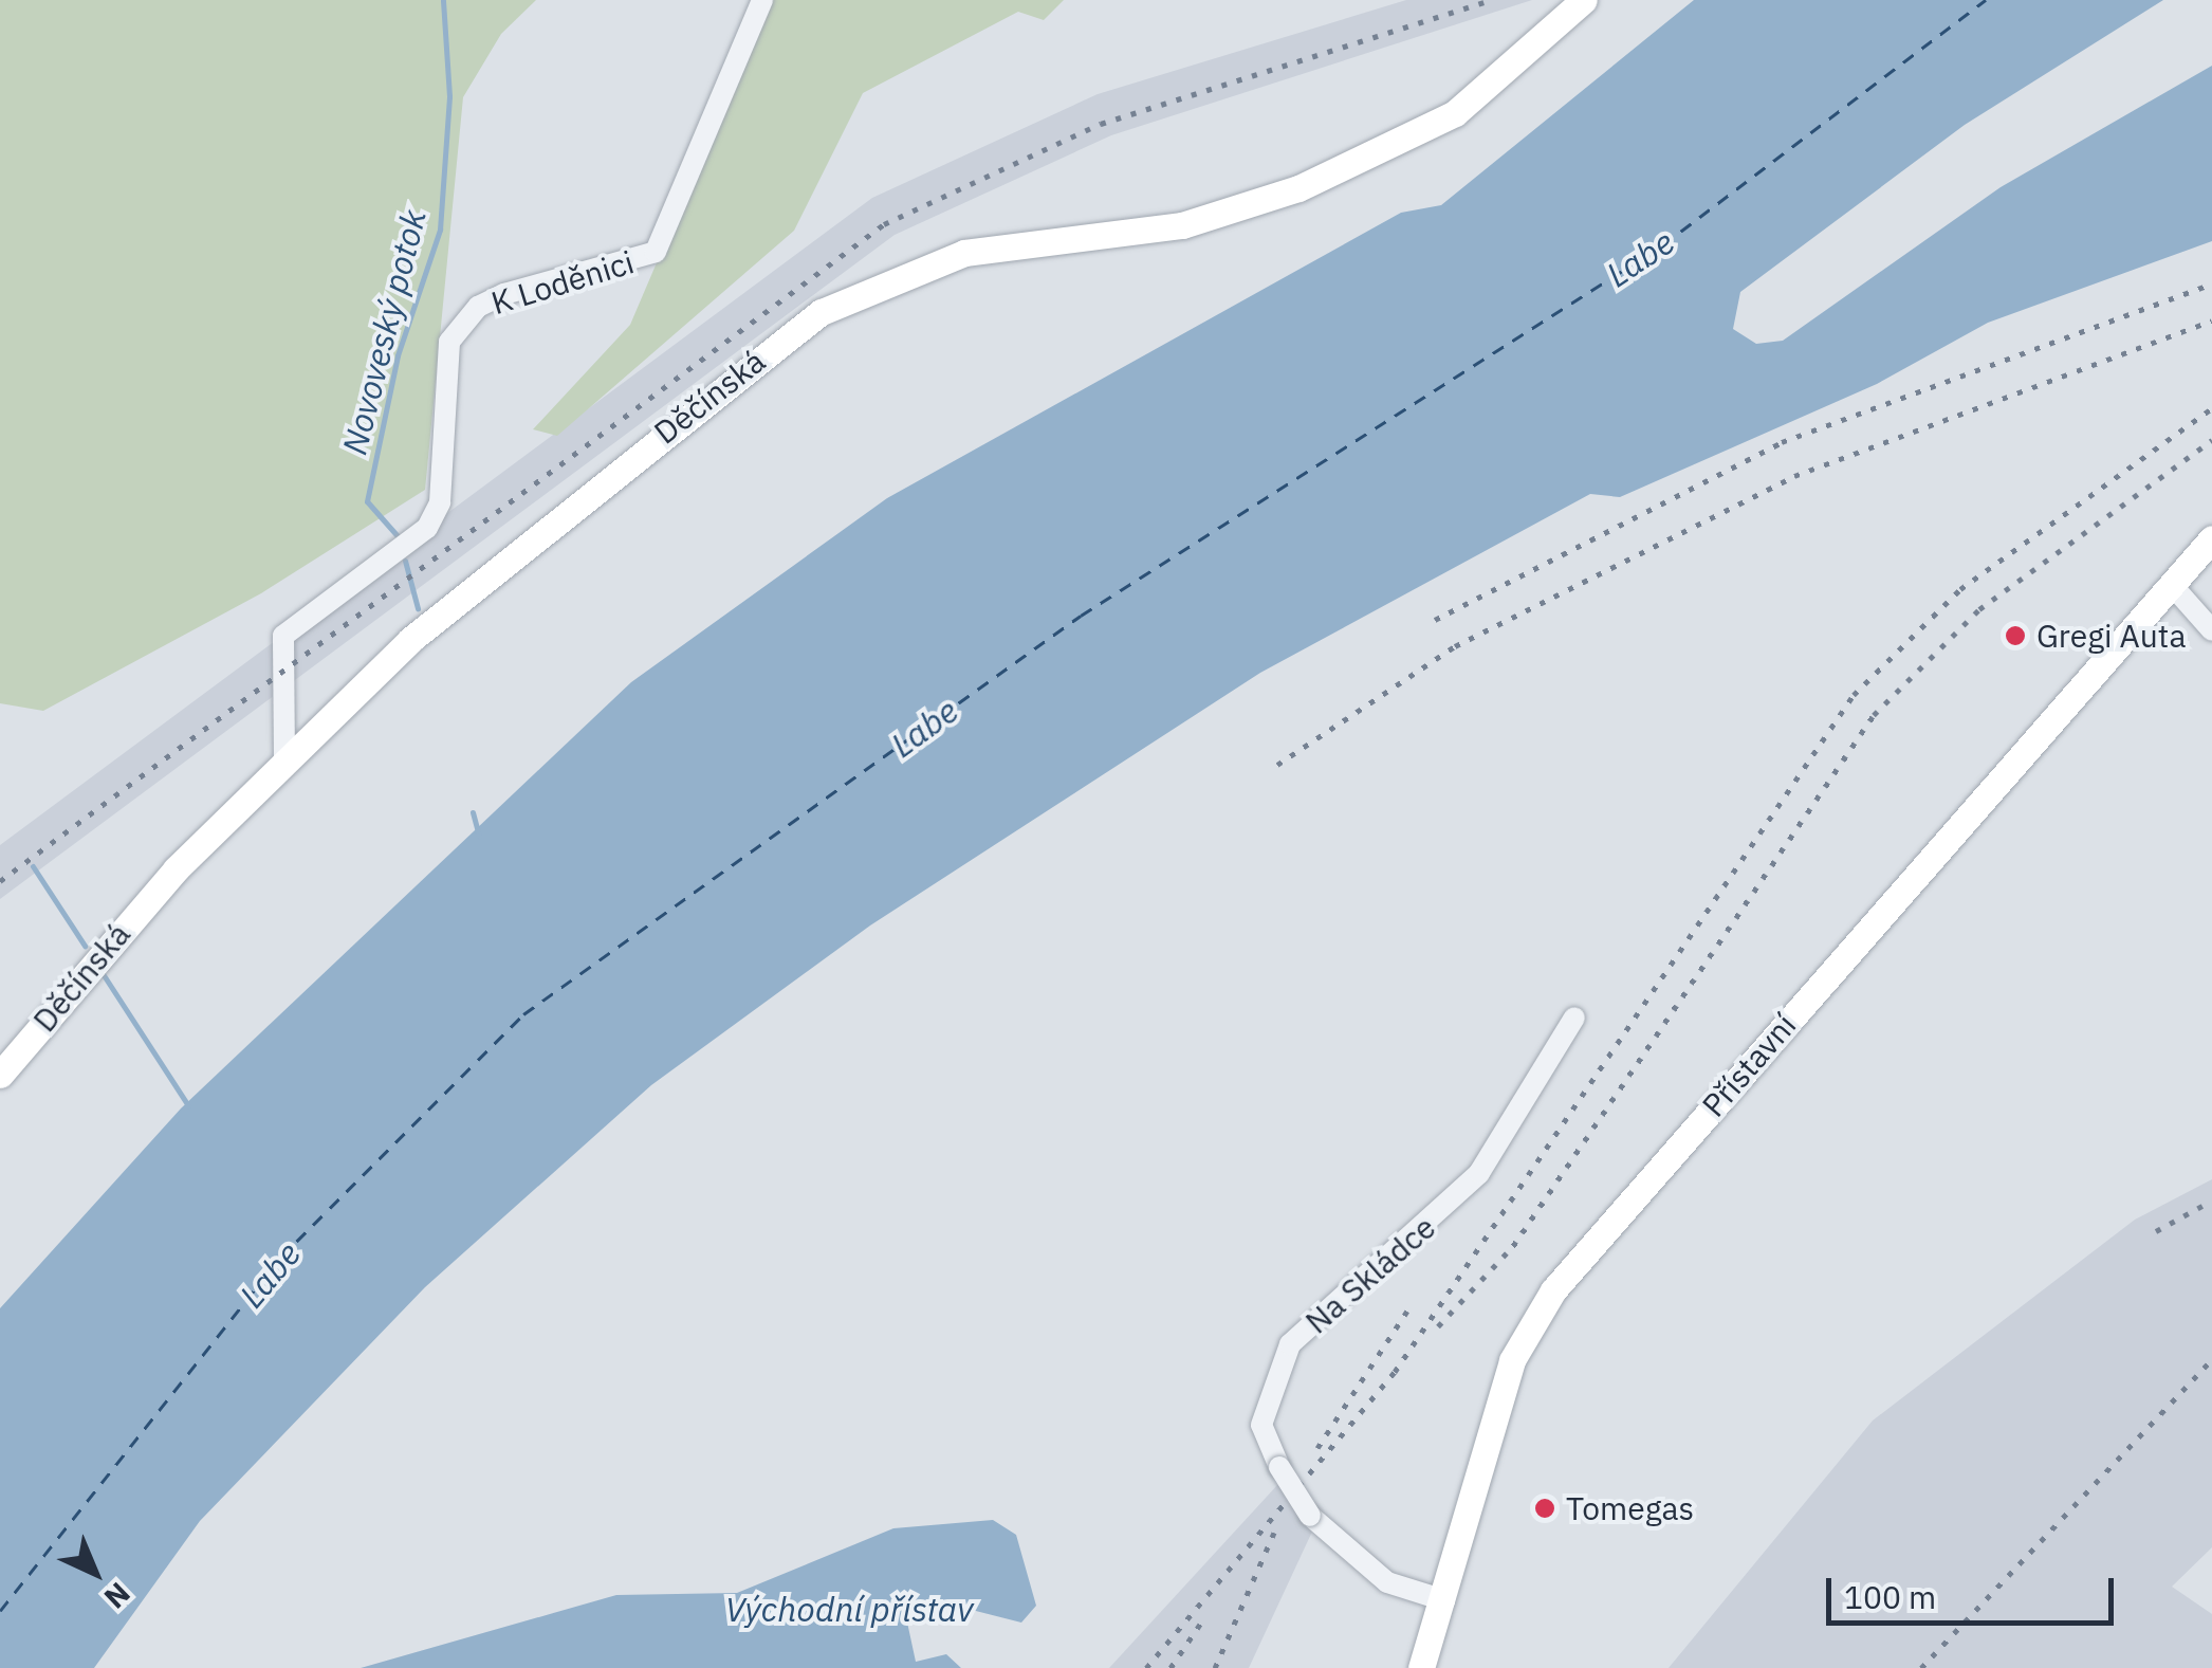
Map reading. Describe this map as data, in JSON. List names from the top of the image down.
{
  "streets": {
    "main road": ["Děčínská", "Přístavní"],
    "street": ["K Loděnici", "Na Skládce"]
  },
  "crossings": [
    ["K Loděnici", "Děčínská"],
    ["Přístavní", "Na Skládce"]
  ],
  "water": ["Labe", "Novoveský potok", "Východní přístav"],
  "places": ["Gregi Auta", "Tomegas"],
  "scale_bar": "100 m",
  "north": "bottom right"
}
